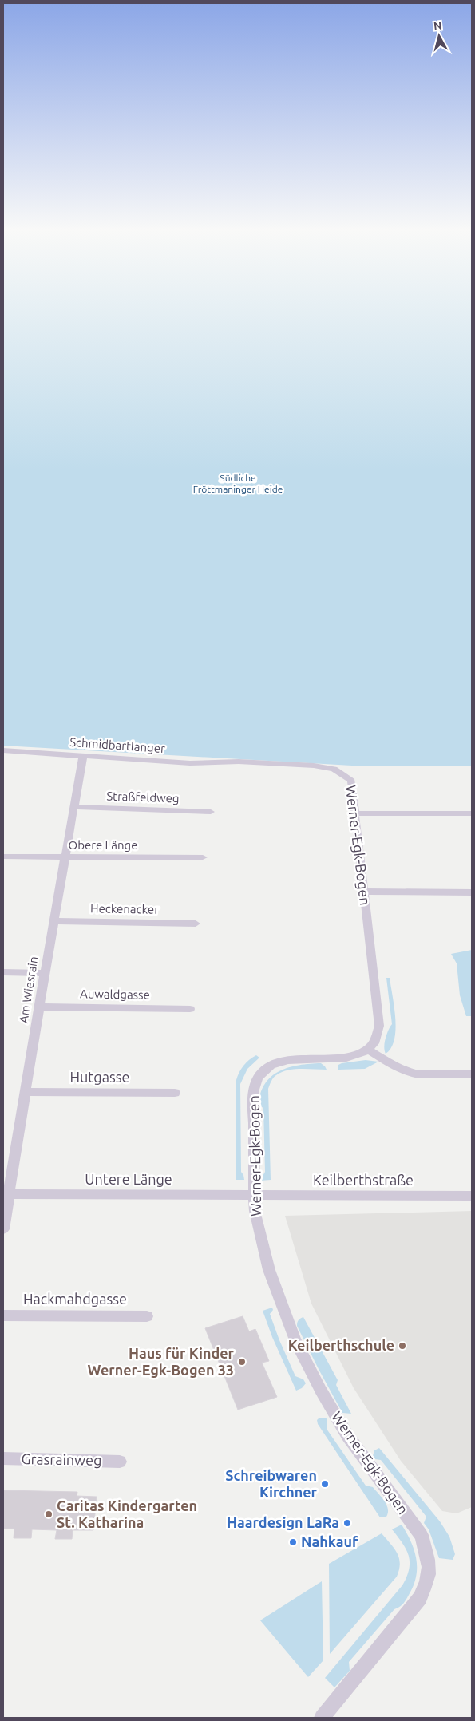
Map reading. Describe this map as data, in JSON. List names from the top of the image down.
{
  "streets": {
    "street": [
      "Schmidbartlanger",
      "Straßfeldweg",
      "Obere Länge",
      "Werner-Egk-Bogen",
      "Heckenacker",
      "Am Wiesrain",
      "Auwaldgasse",
      "Hutgasse",
      "Untere Länge",
      "Keilberthstraße",
      "Hackmahdgasse",
      "Grasrainweg"
    ]
  },
  "crossings": [
    ["Schmidbartlanger", "Werner-Egk-Bogen"],
    ["Schmidbartlanger", "Am Wiesrain"],
    ["Straßfeldweg", "Am Wiesrain"],
    ["Obere Länge", "Am Wiesrain"],
    ["Werner-Egk-Bogen", "Untere Länge"],
    ["Werner-Egk-Bogen", "Keilberthstraße"],
    ["Heckenacker", "Am Wiesrain"],
    ["Am Wiesrain", "Auwaldgasse"],
    ["Am Wiesrain", "Hutgasse"],
    ["Am Wiesrain", "Untere Länge"],
    ["Untere Länge", "Keilberthstraße"]
  ],
  "parks": ["Südliche Fröttmaninger Heide"],
  "places": [
    "Keilberthschule",
    "Haus für Kinder Werner-Egk-Bogen 33",
    "Schreibwaren Kirchner",
    "Caritas Kindergarten St. Katharina",
    "Haardesign LaRa",
    "Nahkauf"
  ],
  "north": "top"
}
